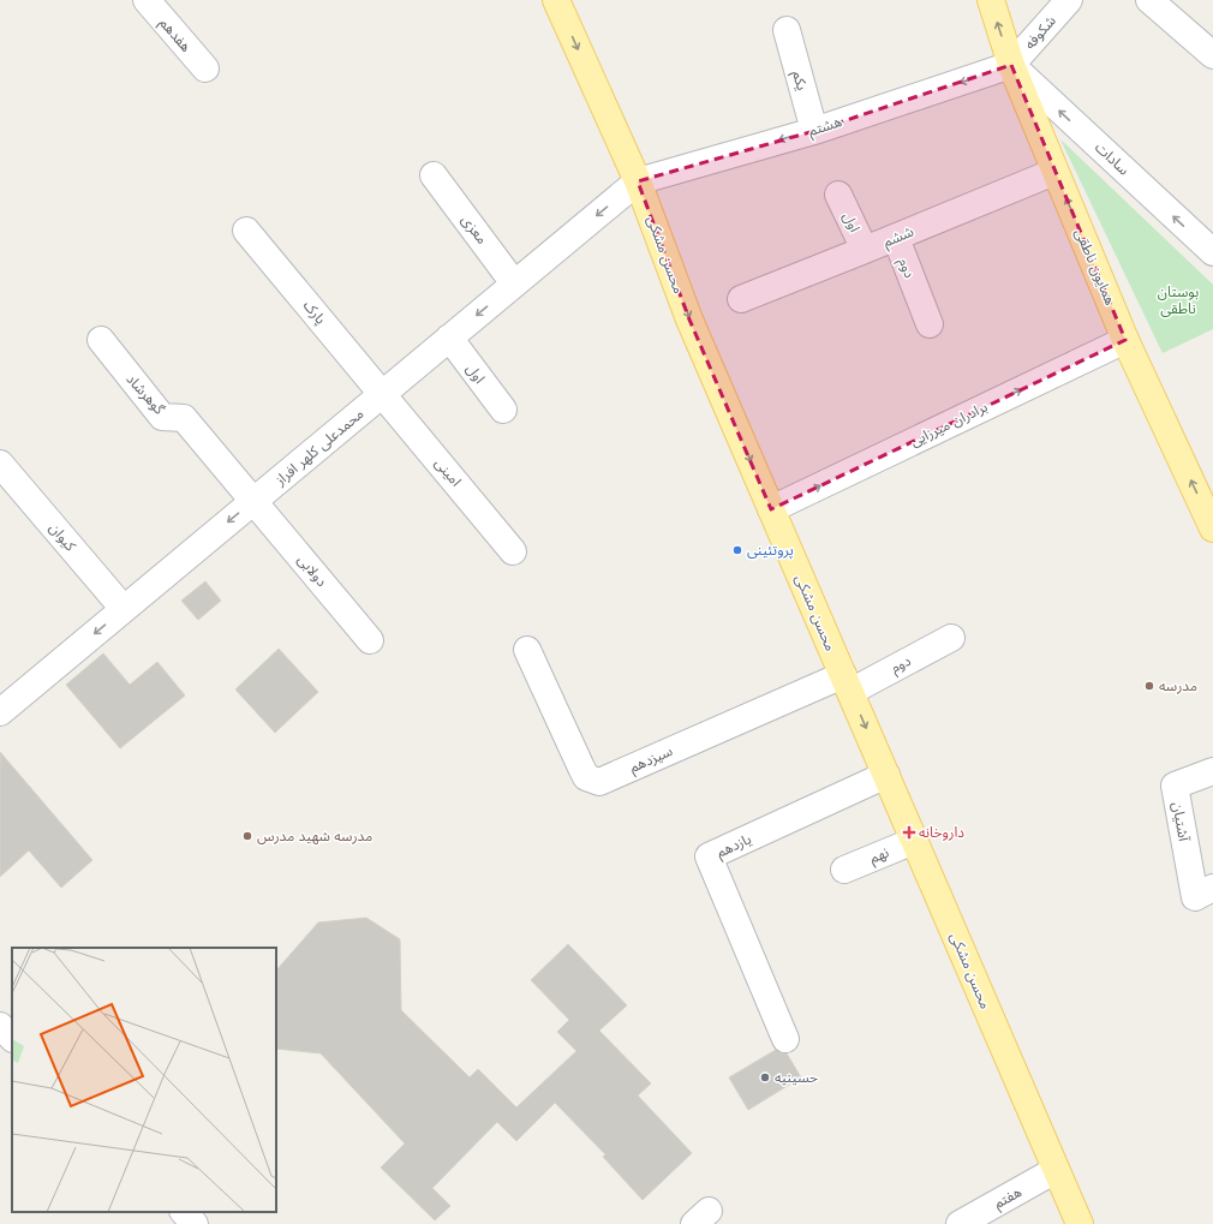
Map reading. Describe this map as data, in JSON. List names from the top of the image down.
{
  "streets": {
    "main road": ["محسن مشکی", "همایون ناطقی"],
    "street": [
      "شکوفه",
      "هفدهم",
      "یکم",
      "هشتم",
      "سادات",
      "اول",
      "معزی",
      "ششم",
      "دوم",
      "پارک",
      "گوهرشاد",
      "برادران میرزایی",
      "محمدعلی کلهر افراز",
      "امینی",
      "کیوان",
      "دولابی",
      "سیزدهم",
      "آشتیان",
      "یازدهم",
      "نهم",
      "هفتم"
    ]
  },
  "crossings": [
    ["شکوفه", "هشتم"],
    ["شکوفه", "سادات"],
    ["شکوفه", "همایون ناطقی"],
    ["یکم", "هشتم"],
    ["هشتم", "سادات"],
    ["هشتم", "محسن مشکی"],
    ["هشتم", "همایون ناطقی"],
    ["هشتم", "محمدعلی کلهر افراز"],
    ["سادات", "همایون ناطقی"],
    ["اول", "ششم"],
    ["اول", "محمدعلی کلهر افراز"],
    ["معزی", "محمدعلی کلهر افراز"],
    ["ششم", "همایون ناطقی"],
    ["ششم", "دوم"],
    ["محسن مشکی", "دوم"],
    ["محسن مشکی", "برادران میرزایی"],
    ["محسن مشکی", "محمدعلی کلهر افراز"],
    ["محسن مشکی", "سیزدهم"],
    ["محسن مشکی", "یازدهم"],
    ["محسن مشکی", "نهم"],
    ["محسن مشکی", "هفتم"],
    ["همایون ناطقی", "برادران میرزایی"],
    ["دوم", "سیزدهم"],
    ["پارک", "محمدعلی کلهر افراز"],
    ["پارک", "امینی"],
    ["گوهرشاد", "محمدعلی کلهر افراز"],
    ["گوهرشاد", "دولابی"],
    ["محمدعلی کلهر افراز", "امینی"],
    ["محمدعلی کلهر افراز", "کیوان"],
    ["محمدعلی کلهر افراز", "دولابی"]
  ],
  "one_way": [
    "هشتم",
    "محسن مشکی",
    "همایون ناطقی",
    "برادران میرزایی",
    "محمدعلی کلهر افراز"
  ],
  "parks": ["بوستان ناطقی"],
  "places": {
    "other": [
      "پروتئینی",
      "مدرسه",
      "مدرسه شهید مدرس",
      "حسینیه"
    ],
    "health": ["داروخانه"]
  }
}
